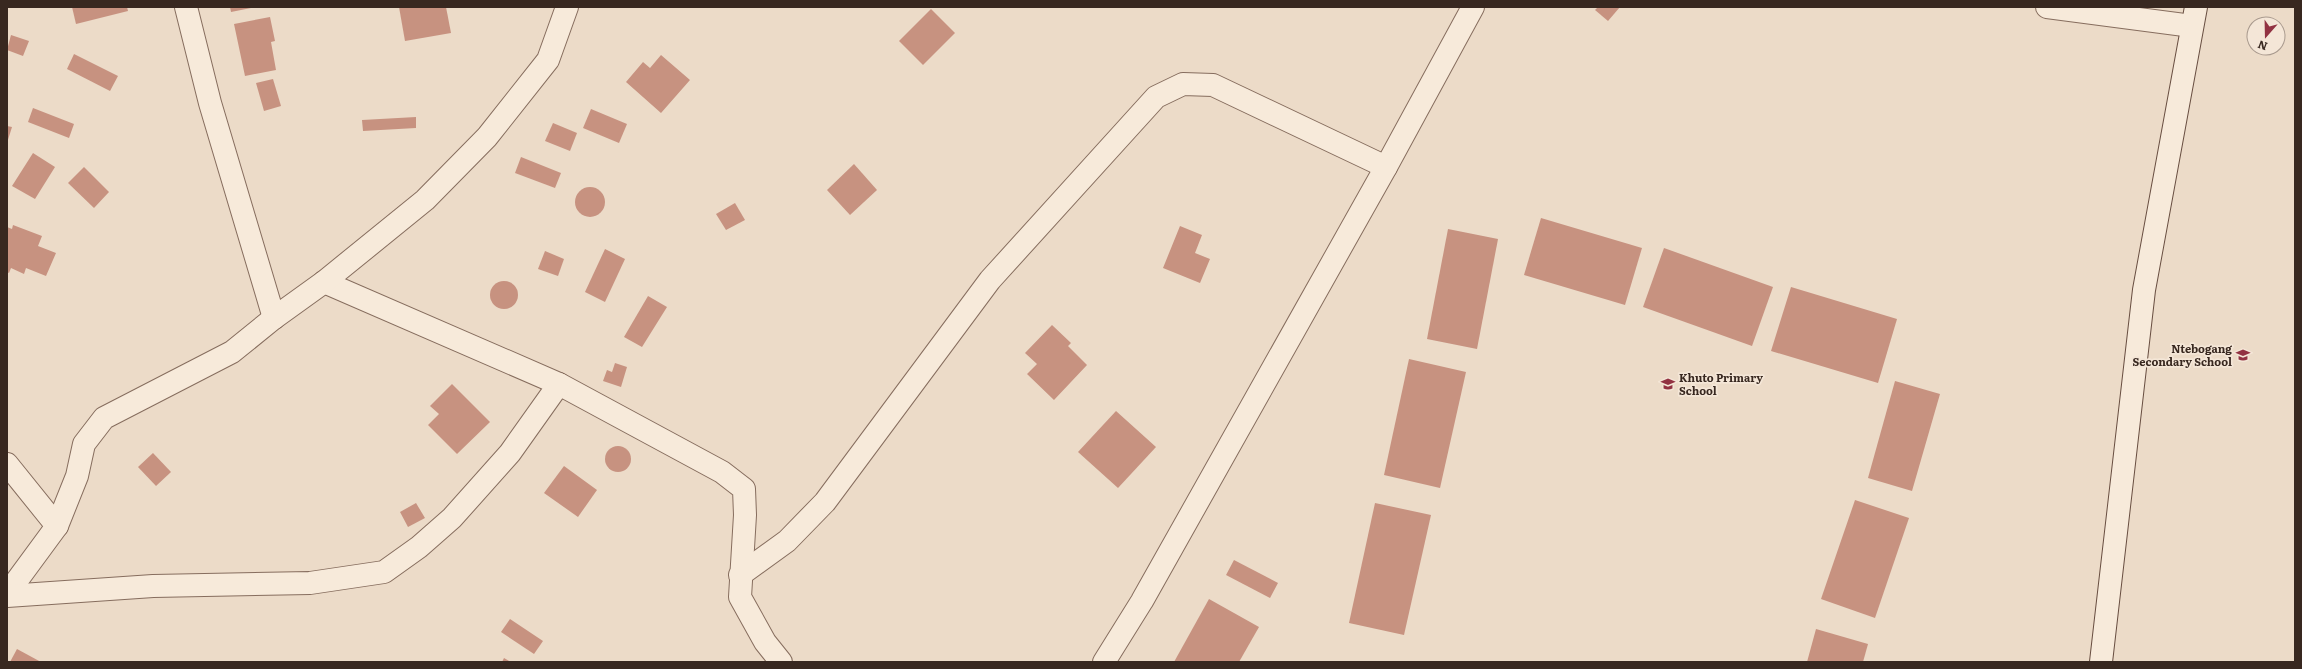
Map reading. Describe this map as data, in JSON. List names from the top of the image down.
{
  "places": {
    "school or university": ["Ntebogang Secondary School", "Khuto Primary School"]
  },
  "north": "bottom"
}
